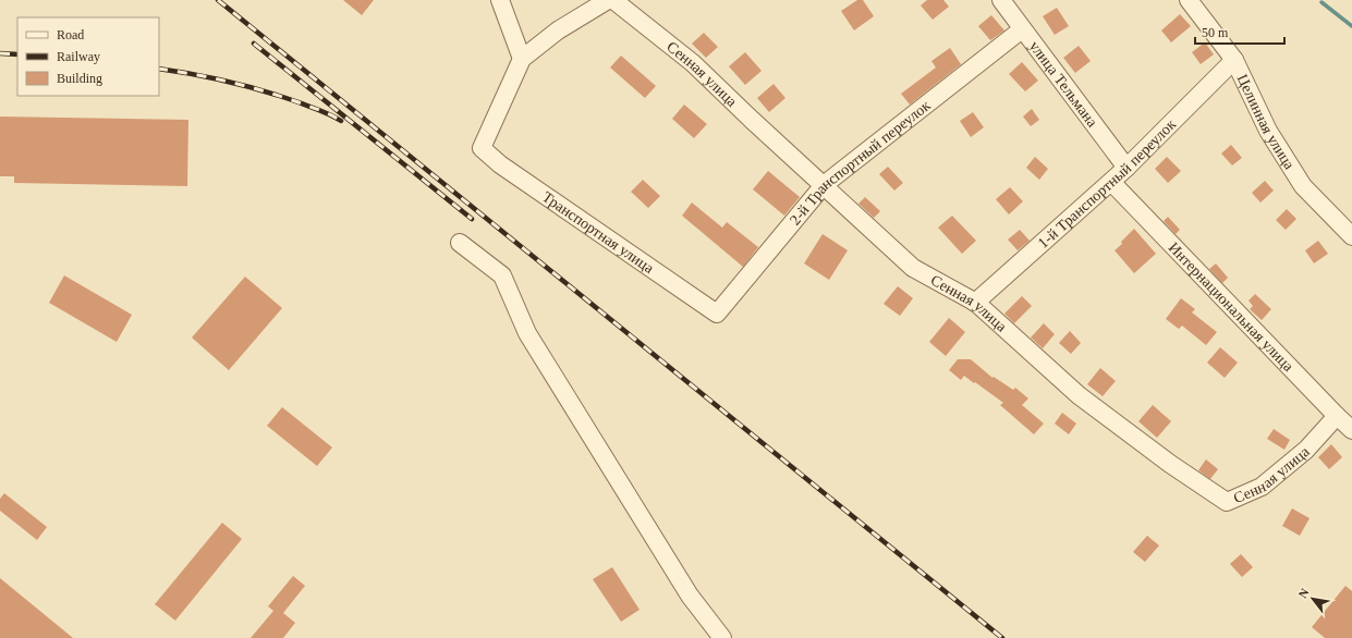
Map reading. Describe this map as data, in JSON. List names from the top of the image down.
{
  "streets": {
    "street": [
      "Сенная улица",
      "улица Тельмана",
      "Целинная улица",
      "2-й Транспортный переулок",
      "1-й Транспортный переулок",
      "Транспортная улица",
      "Интернациональная улица"
    ]
  },
  "crossings": [
    ["Сенная улица", "2-й Транспортный переулок"],
    ["Сенная улица", "1-й Транспортный переулок"],
    ["Сенная улица", "Интернациональная улица"],
    ["улица Тельмана", "2-й Транспортный переулок"],
    ["улица Тельмана", "1-й Транспортный переулок"],
    ["Целинная улица", "1-й Транспортный переулок"],
    ["2-й Транспортный переулок", "Транспортная улица"],
    ["1-й Транспортный переулок", "Интернациональная улица"]
  ],
  "legend": ["Road", "Railway", "Building"],
  "scale_bar": "50 m",
  "north": "top left"
}
